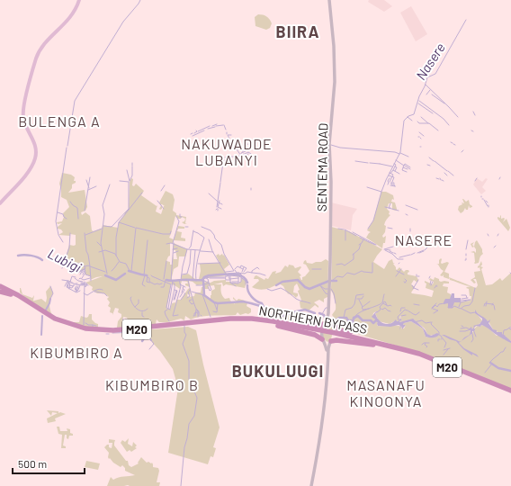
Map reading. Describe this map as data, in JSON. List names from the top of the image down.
{
  "streets": {
    "highway": ["NORTHERN BYPASS", "M20"],
    "main road": ["SENTEMA ROAD"]
  },
  "districts": [
    "BIIRA",
    "BULENGA A",
    "NAKUWADDE LUBANYI",
    "NASERE",
    "KIBUMBIRO A",
    "BUKULUUGI",
    "KIBUMBIRO B",
    "MASANAFU KINOONYA"
  ],
  "water": ["Nasere", "Lubigi"],
  "scale_bar": "500 m"
}
